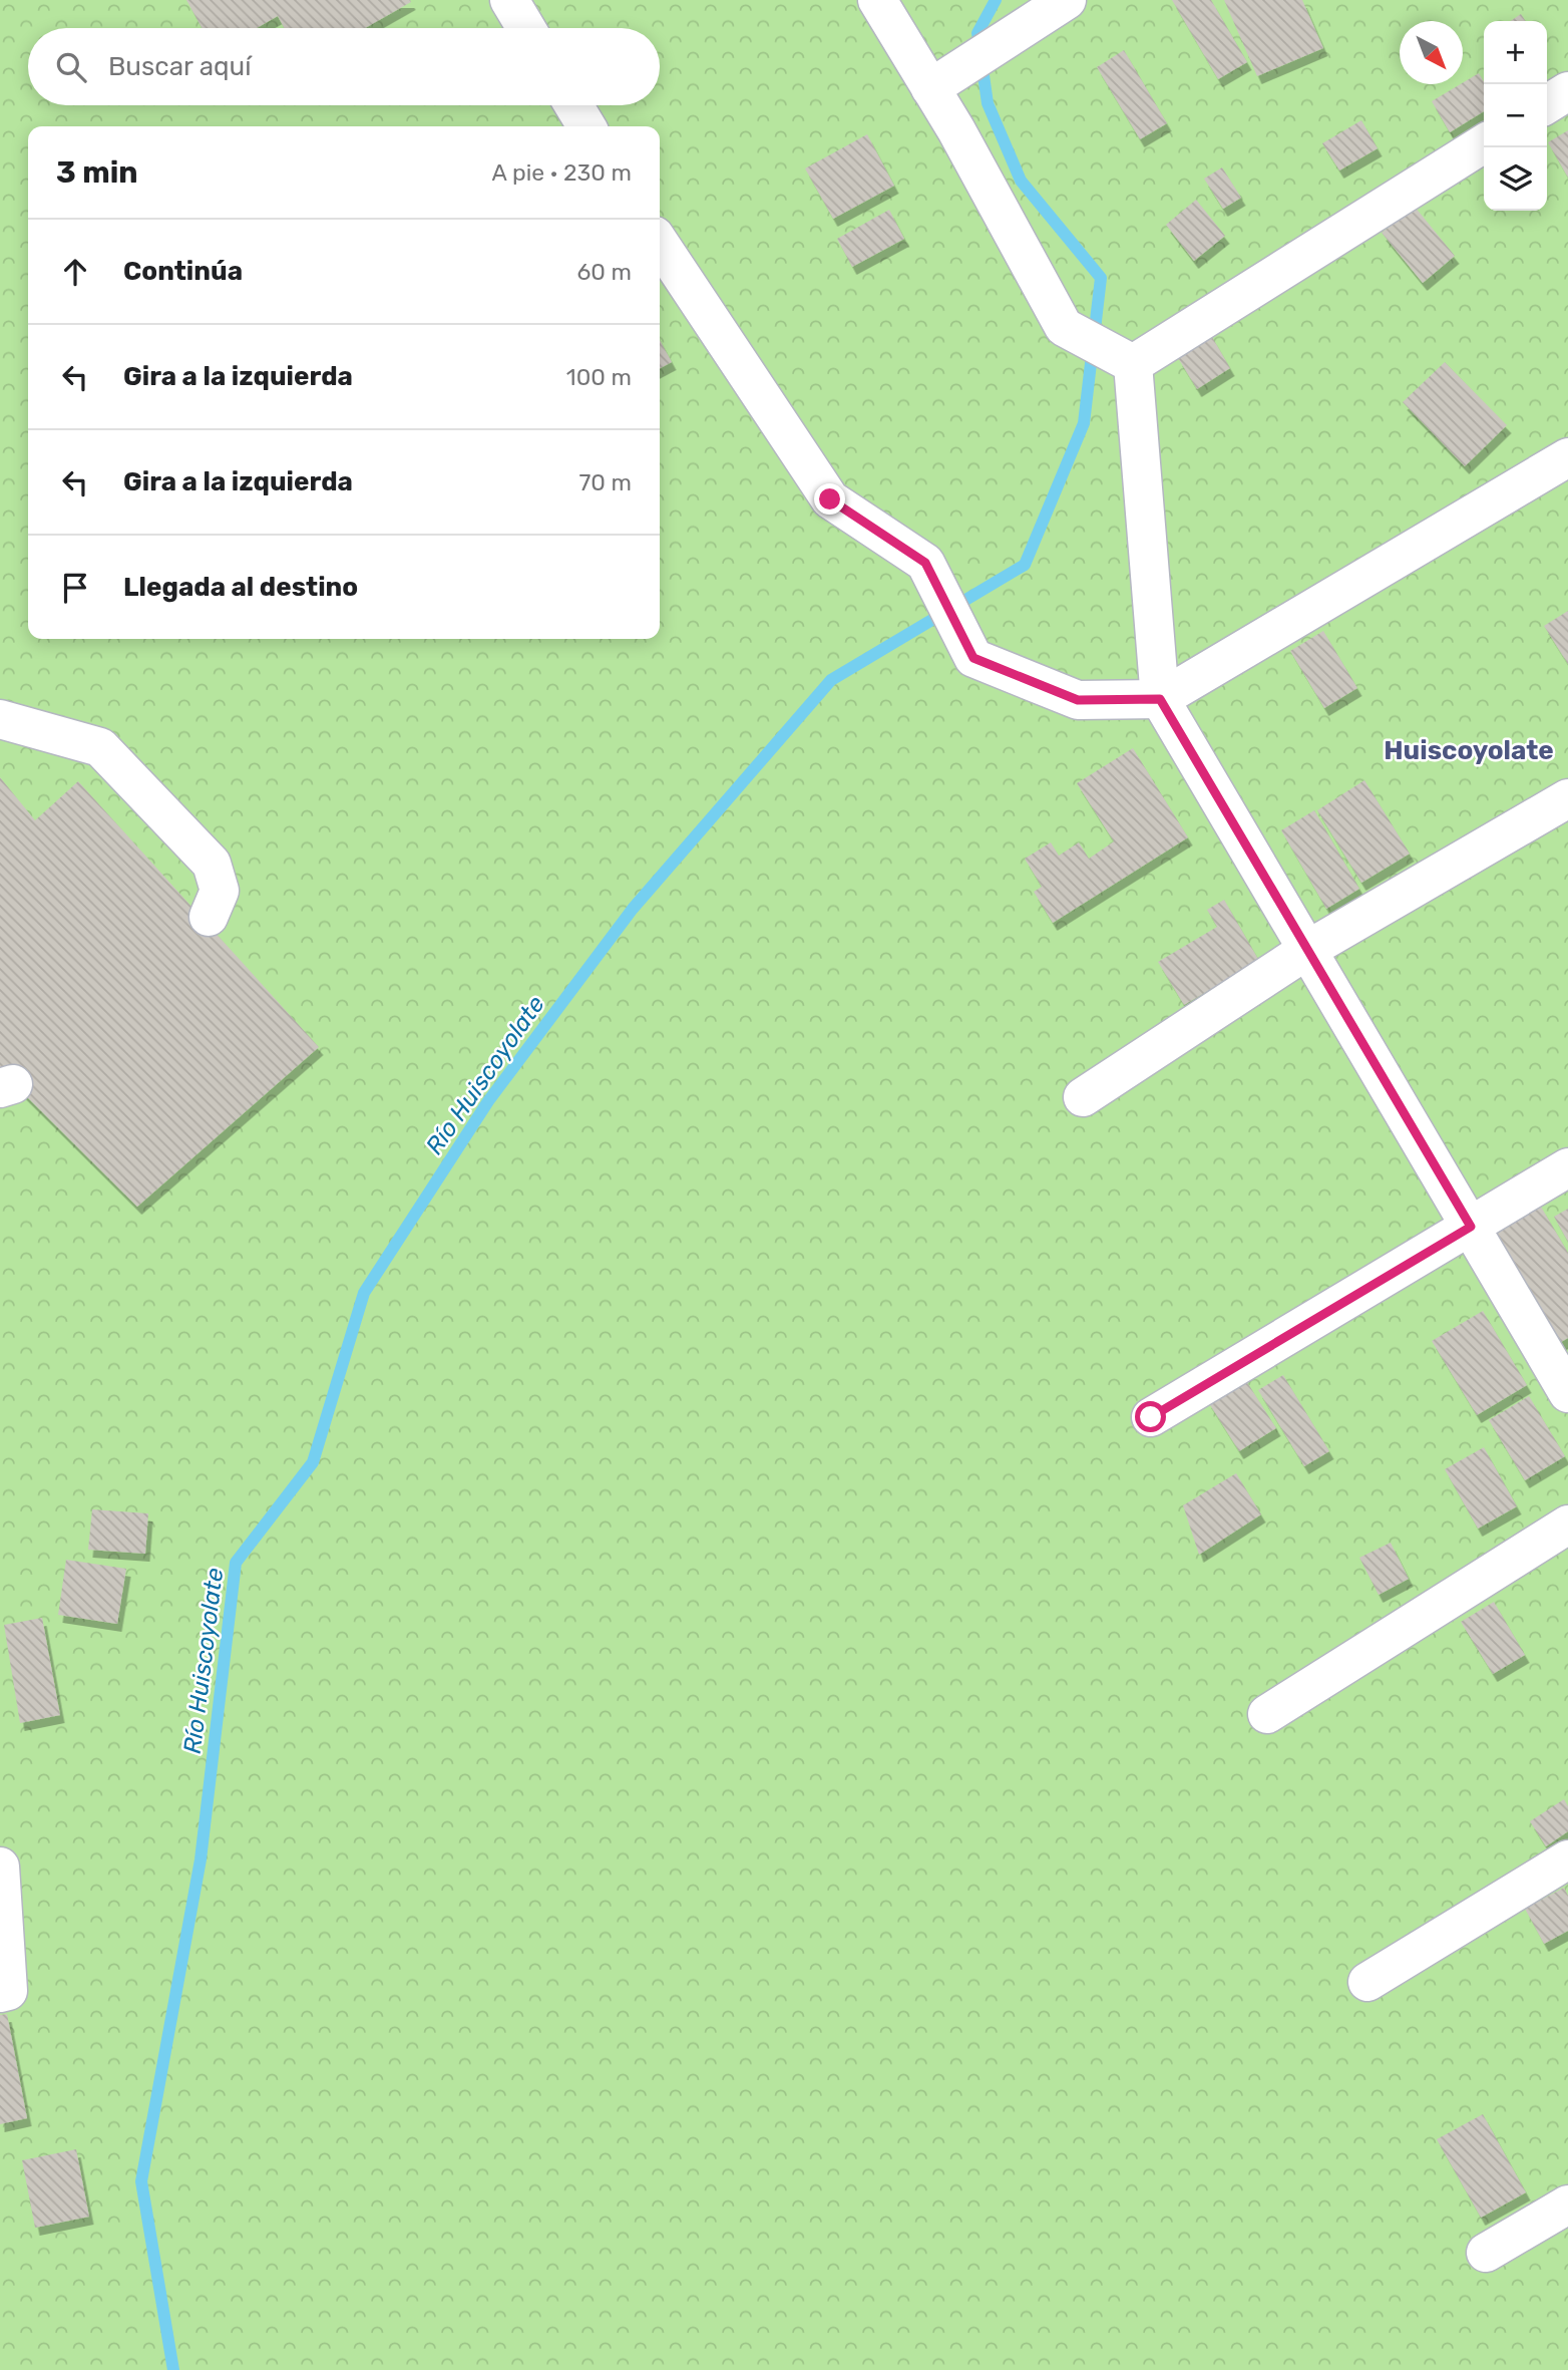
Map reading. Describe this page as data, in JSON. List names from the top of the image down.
{
  "districts": ["Huiscoyolate"],
  "water": ["Río Huiscoyolate"],
  "north": "bottom right",
  "page": {
    "map_buttons": ["+", "−"],
    "search": "Buscar aquí",
    "heading": ["3 min", "A pie · 230 m"],
    "list": [
      ["Continúa", "60 m"],
      ["Gira a la izquierda", "100 m"],
      ["Gira a la izquierda", "70 m"],
      "Llegada al destino"
    ]
  }
}
